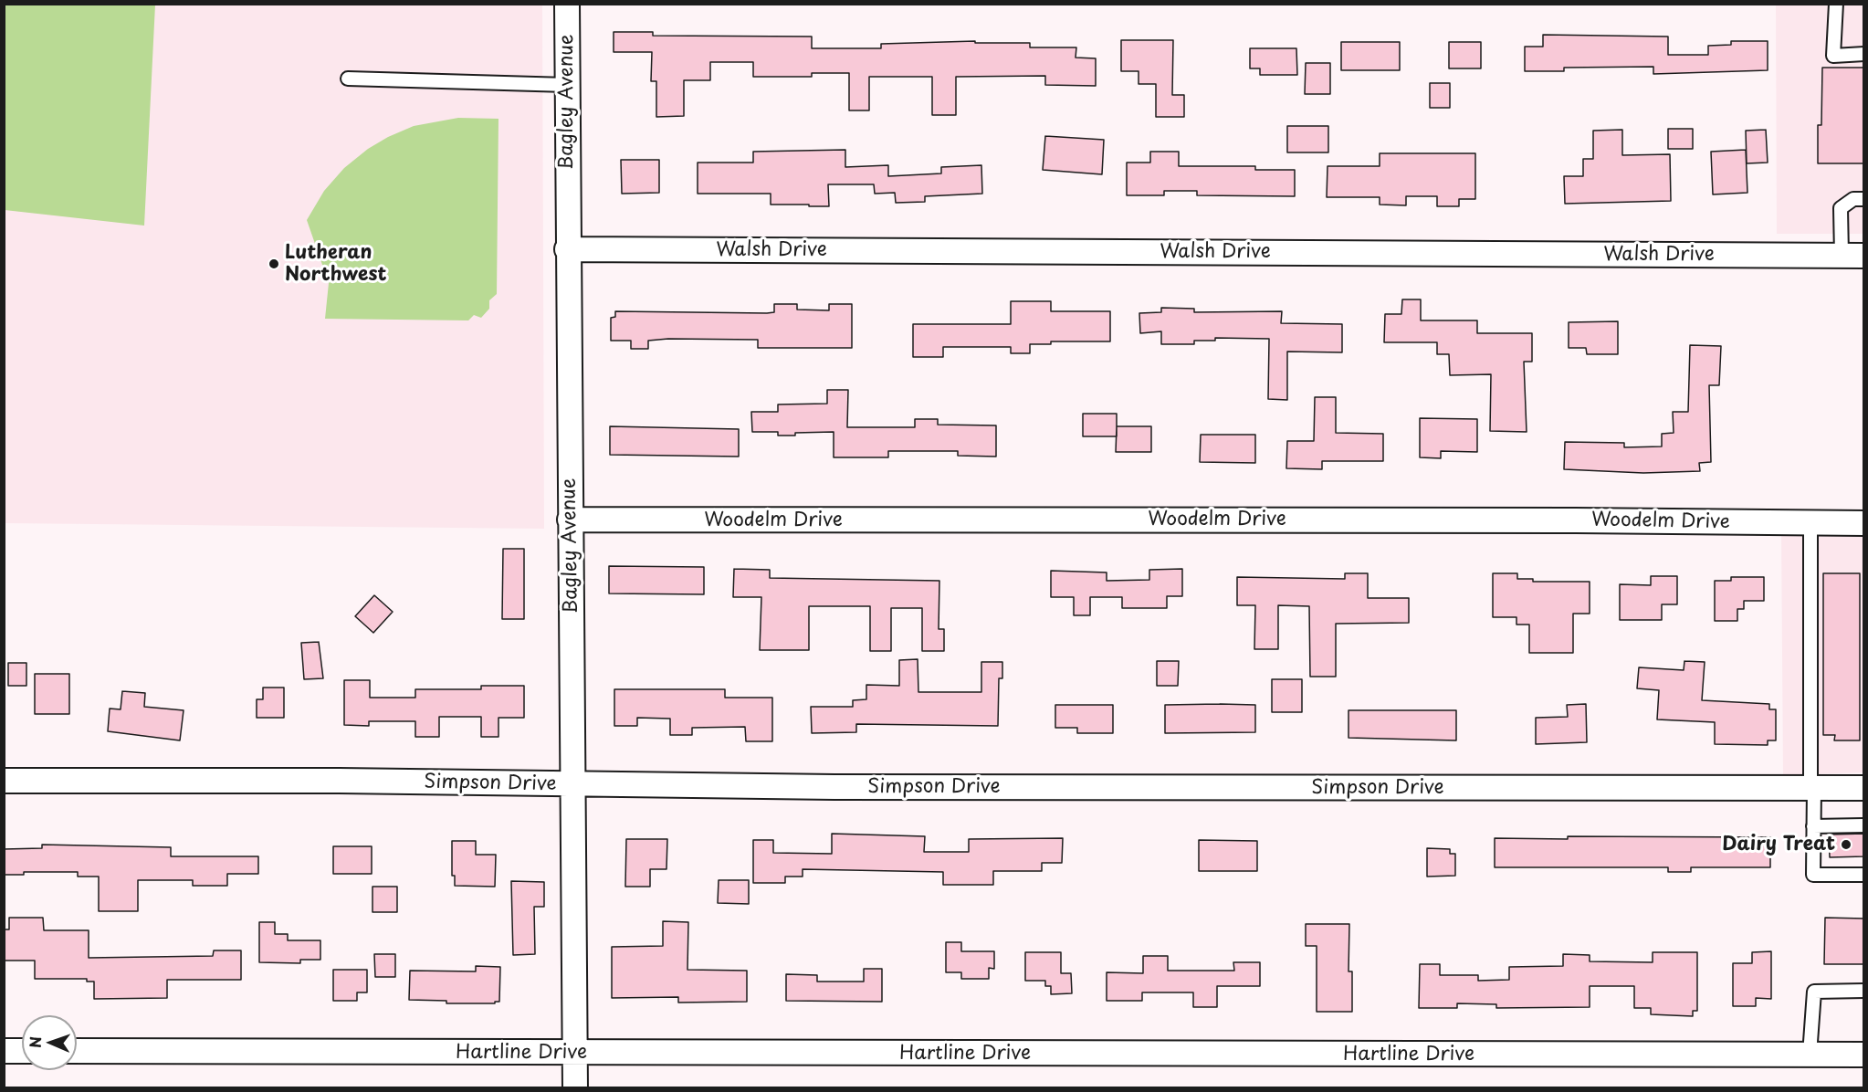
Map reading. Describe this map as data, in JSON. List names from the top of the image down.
{
  "streets": {
    "street": [
      "Bagley Avenue",
      "Walsh Drive",
      "Woodelm Drive",
      "Simpson Drive",
      "Hartline Drive"
    ]
  },
  "crossings": [
    ["Bagley Avenue", "Walsh Drive"],
    ["Bagley Avenue", "Woodelm Drive"],
    ["Bagley Avenue", "Simpson Drive"],
    ["Bagley Avenue", "Hartline Drive"]
  ],
  "places": ["Lutheran Northwest", "Dairy Treat"],
  "north": "left"
}
